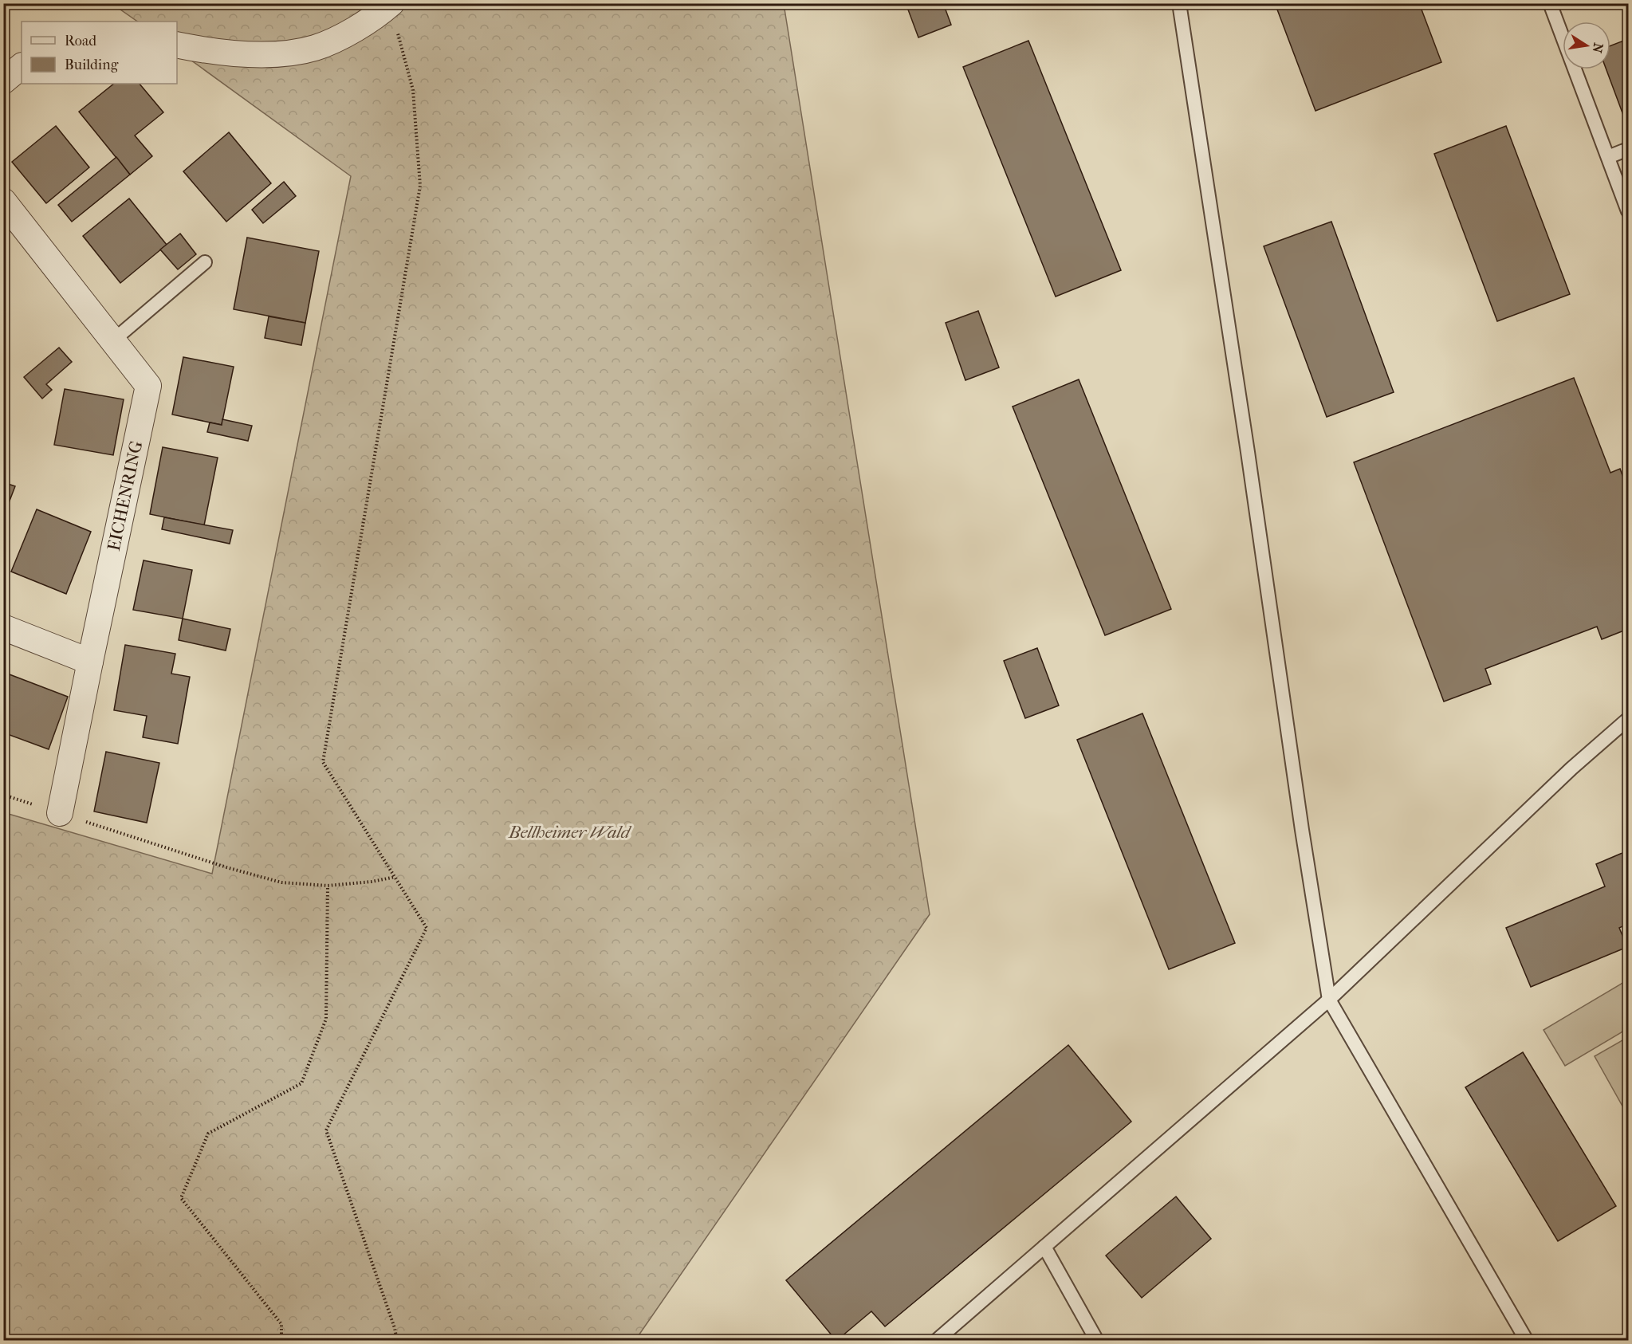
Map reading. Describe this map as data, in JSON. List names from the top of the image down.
{
  "streets": {
    "street": ["EICHENRING"]
  },
  "parks": ["Bellheimer Wald"],
  "legend": ["Road", "Building"],
  "north": "right"
}
